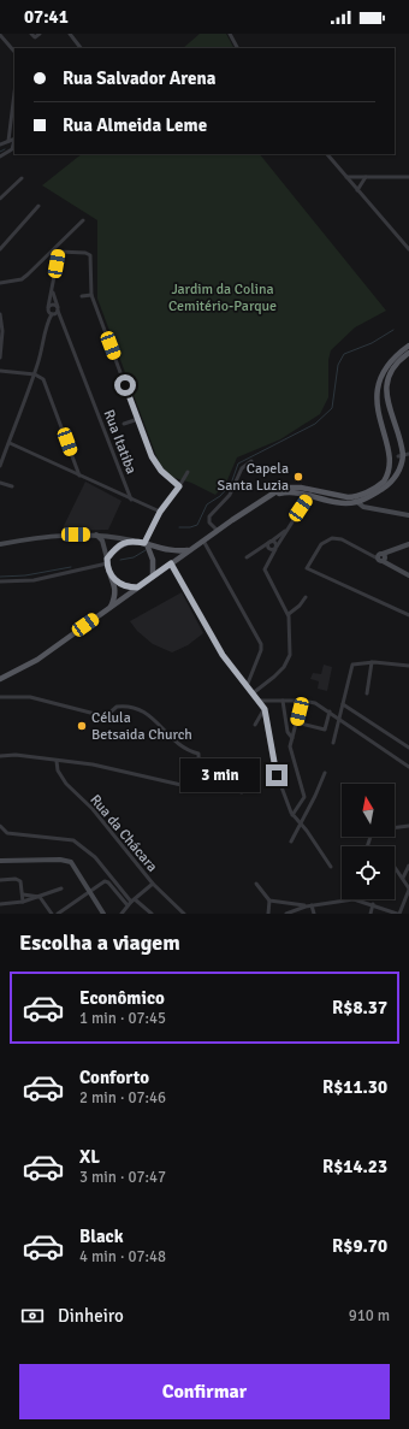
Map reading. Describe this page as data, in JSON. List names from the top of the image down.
{
  "streets": {
    "street": ["Rua Itatiba", "Rua da Chácara"]
  },
  "parks": ["Jardim da Colina Cemitério-Parque"],
  "places": ["Capela Santa Luzia", "Célula Betsaida Church"],
  "north": "top",
  "page": {
    "status": "07:41",
    "banner": ["Rua Salvador Arena", "Rua Almeida Leme"],
    "bubble": "3 min",
    "heading": "Escolha a viagem",
    "list": [
      {
        "name": "Econômico",
        "note": "1 min · 07:45",
        "value": "R$8.37"
      },
      {
        "name": "Conforto",
        "note": "2 min · 07:46",
        "value": "R$11.30"
      },
      {
        "name": "XL",
        "note": "3 min · 07:47",
        "value": "R$14.23"
      },
      {
        "name": "Black",
        "note": "4 min · 07:48",
        "value": "R$9.70"
      }
    ],
    "pay": ["Dinheiro", "910 m"],
    "buttons": "Confirmar"
  }
}
